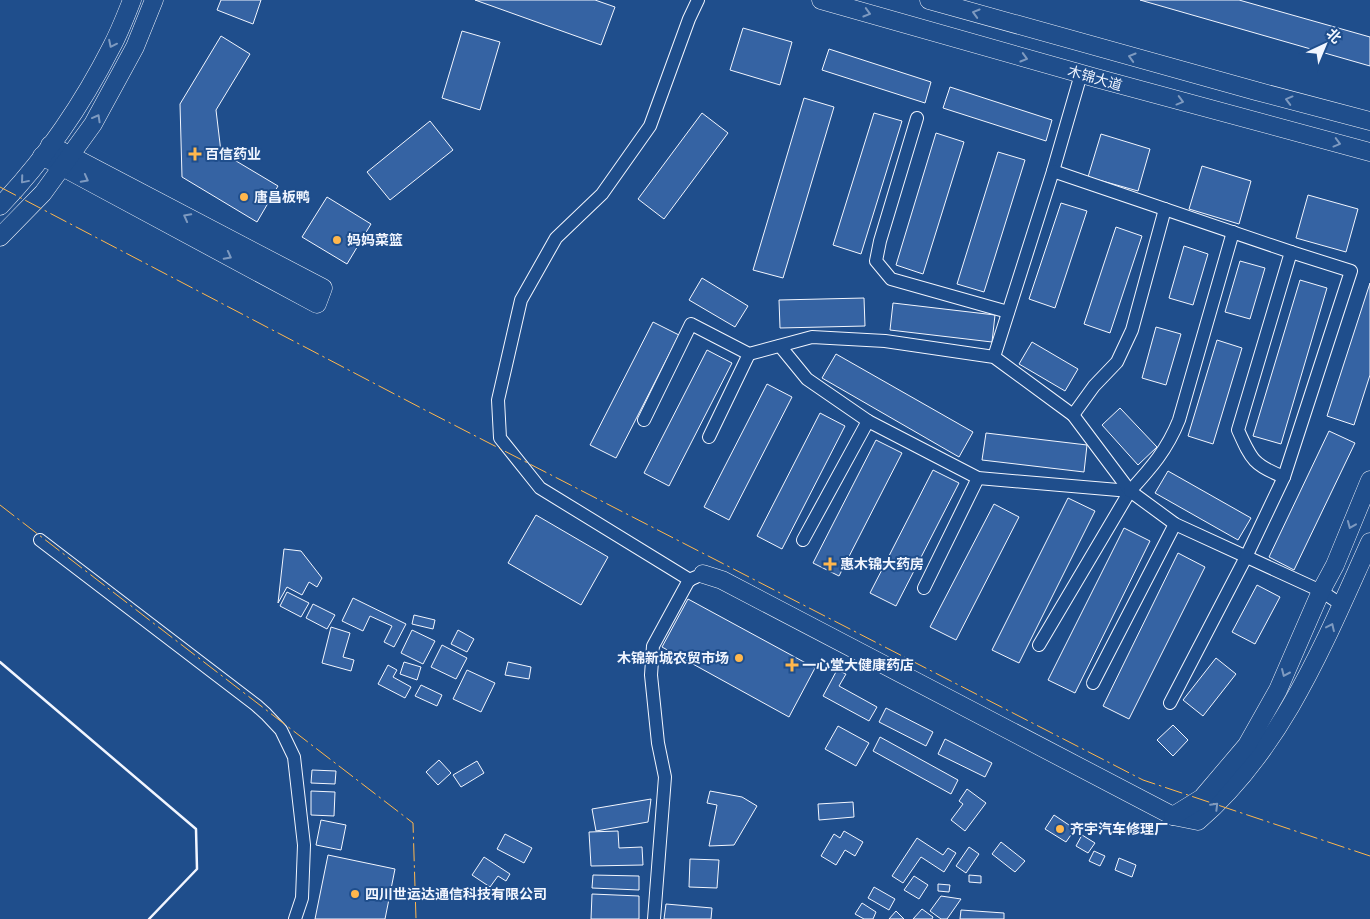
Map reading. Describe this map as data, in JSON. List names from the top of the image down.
{
  "streets": {
    "street": ["木锦大道"]
  },
  "places": {
    "health": ["百信药业", "惠木锦大药房", "一心堂大健康药店"],
    "other": [
      "唐昌板鸭",
      "妈妈菜篮",
      "木锦新城农贸市场",
      "齐宇汽车修理厂",
      "四川世运达通信科技有限公司"
    ]
  },
  "north": "top right"
}
